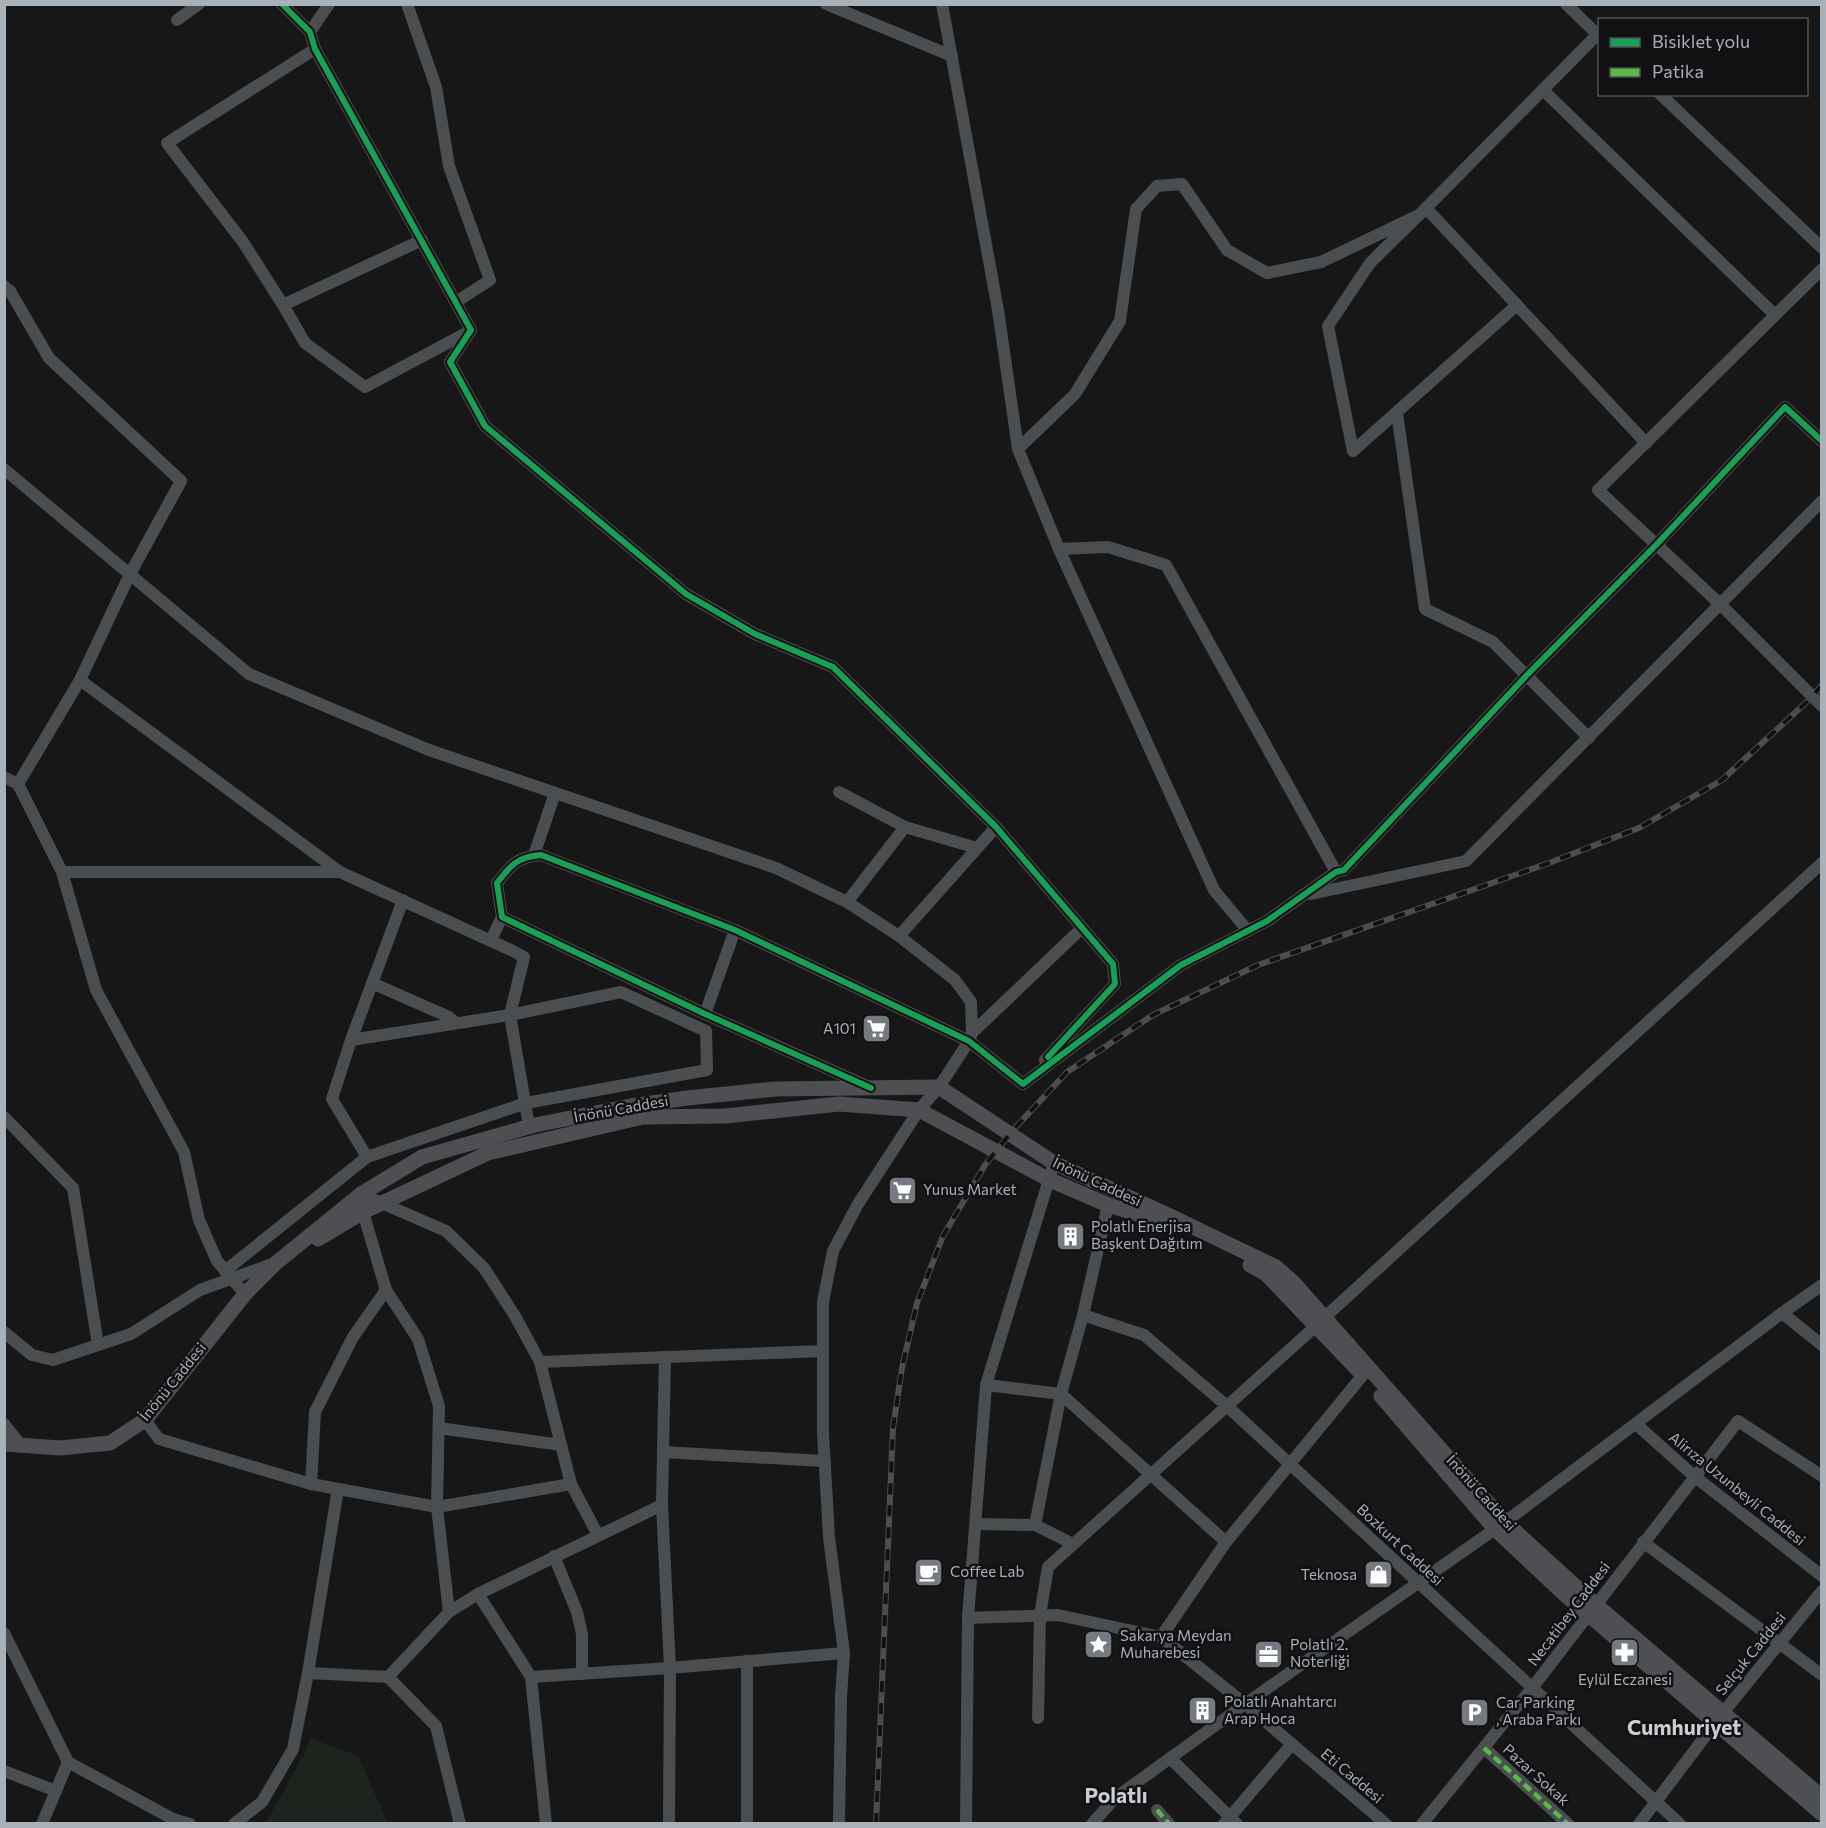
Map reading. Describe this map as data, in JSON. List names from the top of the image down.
{
  "streets": {
    "main road": ["İnönü Caddesi"],
    "street": [
      "Alirıza Uzunbeyli Caddesi",
      "Bozkurt Caddesi",
      "Necatibey Caddesi",
      "Selçuk Caddesi",
      "Pazar Sokak",
      "Eti Caddesi"
    ]
  },
  "crossings": [
    ["İnönü Caddesi", "Necatibey Caddesi"],
    ["İnönü Caddesi", "Selçuk Caddesi"],
    ["Alirıza Uzunbeyli Caddesi", "Necatibey Caddesi"],
    ["Bozkurt Caddesi", "Necatibey Caddesi"],
    ["Bozkurt Caddesi", "Selçuk Caddesi"],
    ["Necatibey Caddesi", "Pazar Sokak"]
  ],
  "districts": ["Cumhuriyet", "Polatlı"],
  "places": {
    "supermarket": ["A101", "Yunus Market"],
    "building": ["Polatlı Enerjisa Başkent Dağıtım", "Polatlı Anahtarcı Arap Hoca"],
    "cafe": ["Coffee Lab"],
    "shop": ["Teknosa"],
    "place": ["Sakarya Meydan Muharebesi"],
    "pharmacy": ["Eylül Eczanesi"],
    "office": ["Polatlı 2. Noterliği"],
    "parking": ["Car Parking , Araba Parkı"]
  },
  "legend": ["Bisiklet yolu", "Patika"]
}
